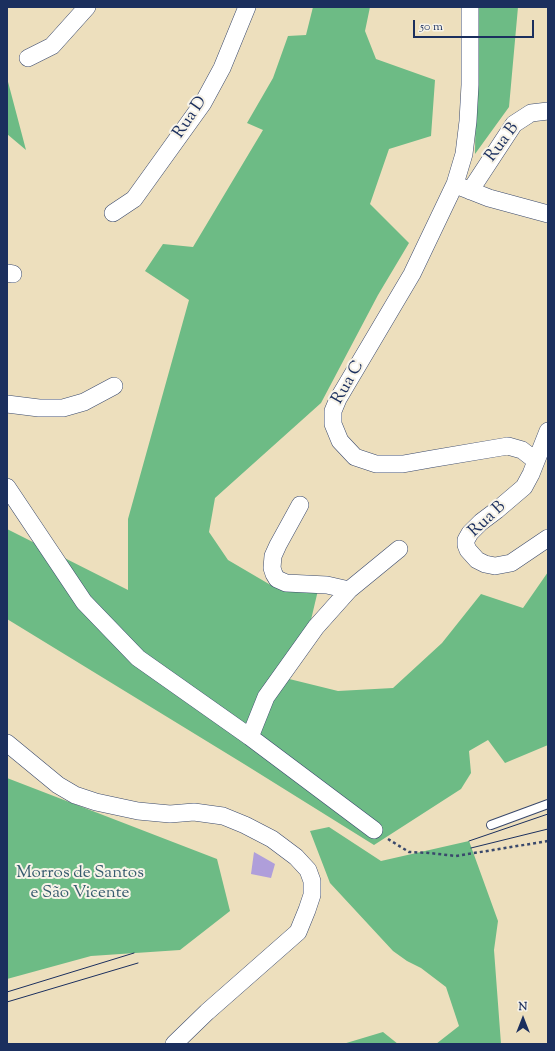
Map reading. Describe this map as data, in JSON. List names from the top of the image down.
{
  "streets": {
    "street": ["Rua D", "Rua B", "Rua C"]
  },
  "crossings": [
    ["Rua B", "Rua C"]
  ],
  "parks": ["Morros de Santos e São Vicente"],
  "scale_bar": "50 m",
  "north": "top"
}
